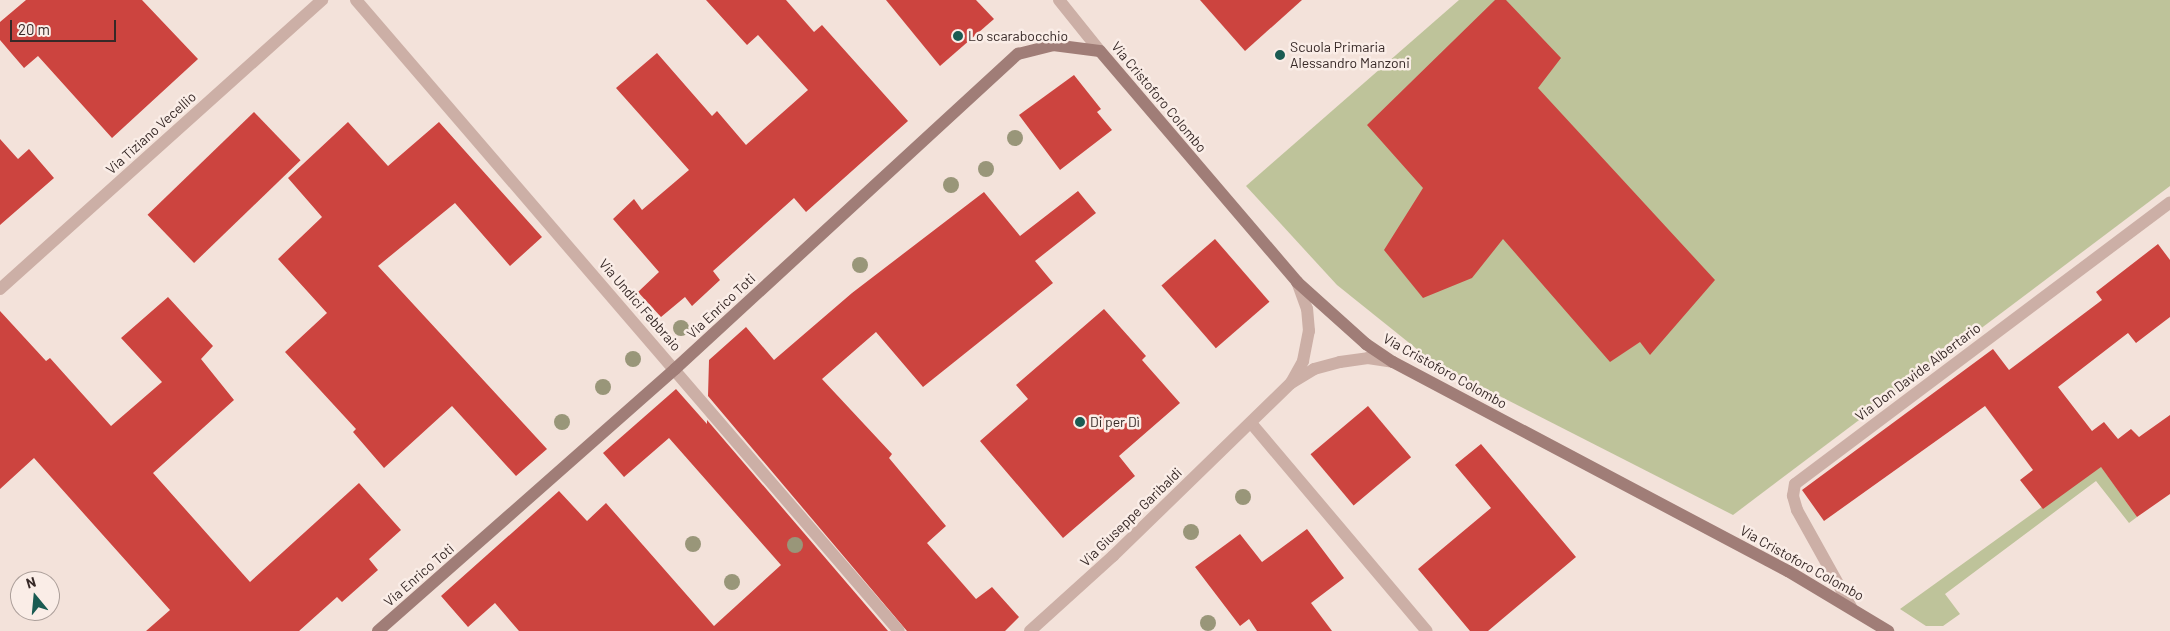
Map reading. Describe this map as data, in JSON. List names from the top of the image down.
{
  "streets": {
    "street": [
      "Via Cristoforo Colombo",
      "Via Tiziano Vecellio",
      "Via Undici Febbraio",
      "Via Enrico Toti",
      "Via Don Davide Albertario",
      "Via Giuseppe Garibaldi"
    ]
  },
  "crossings": [
    ["Via Cristoforo Colombo", "Via Enrico Toti"],
    ["Via Cristoforo Colombo", "Via Don Davide Albertario"],
    ["Via Cristoforo Colombo", "Via Giuseppe Garibaldi"],
    ["Via Undici Febbraio", "Via Enrico Toti"]
  ],
  "places": ["Lo scarabocchio", "Scuola Primaria Alessandro Manzoni", "Di per Dì"],
  "scale_bar": "20 m",
  "north": "top"
}
